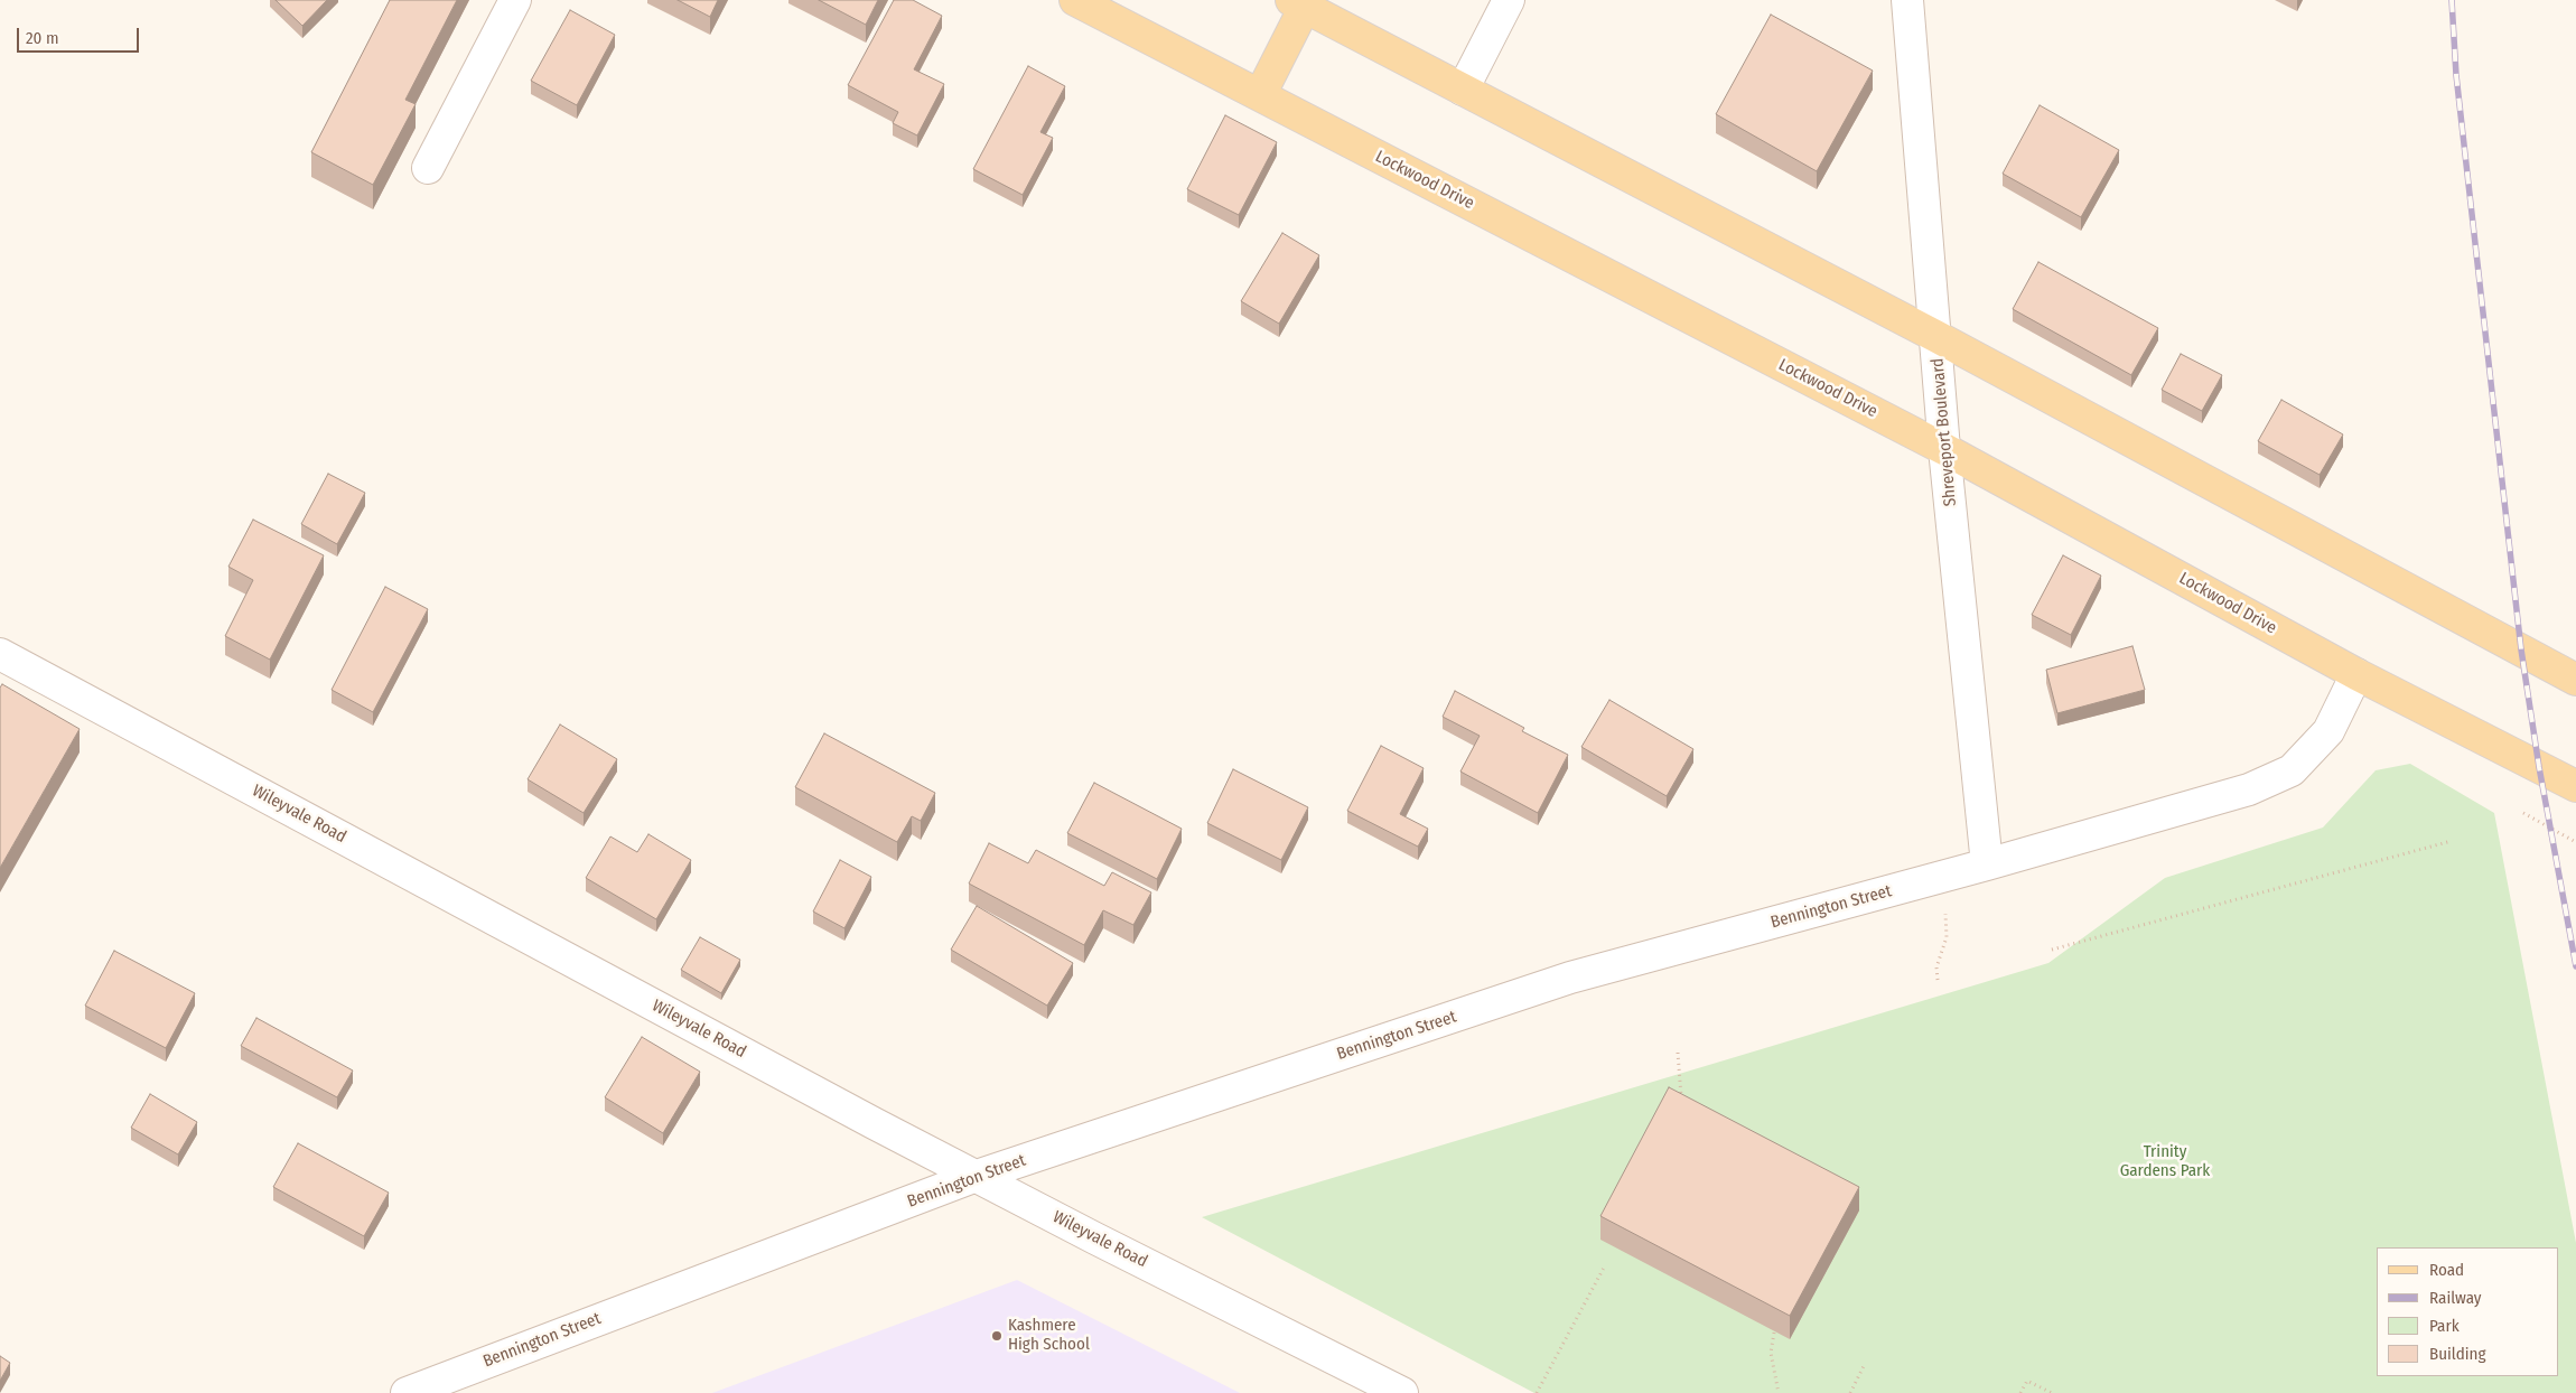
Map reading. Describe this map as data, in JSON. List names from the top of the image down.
{
  "streets": {
    "main road": ["Lockwood Drive"],
    "street": ["Shreveport Boulevard", "Wileyvale Road", "Bennington Street"]
  },
  "crossings": [
    ["Lockwood Drive", "Shreveport Boulevard"],
    ["Lockwood Drive", "Bennington Street"],
    ["Shreveport Boulevard", "Bennington Street"],
    ["Wileyvale Road", "Bennington Street"]
  ],
  "parks": ["Trinity Gardens Park"],
  "places": ["Kashmere High School"],
  "legend": [
    "Road",
    "Railway",
    "Park",
    "Building"
  ],
  "scale_bar": "20 m"
}
